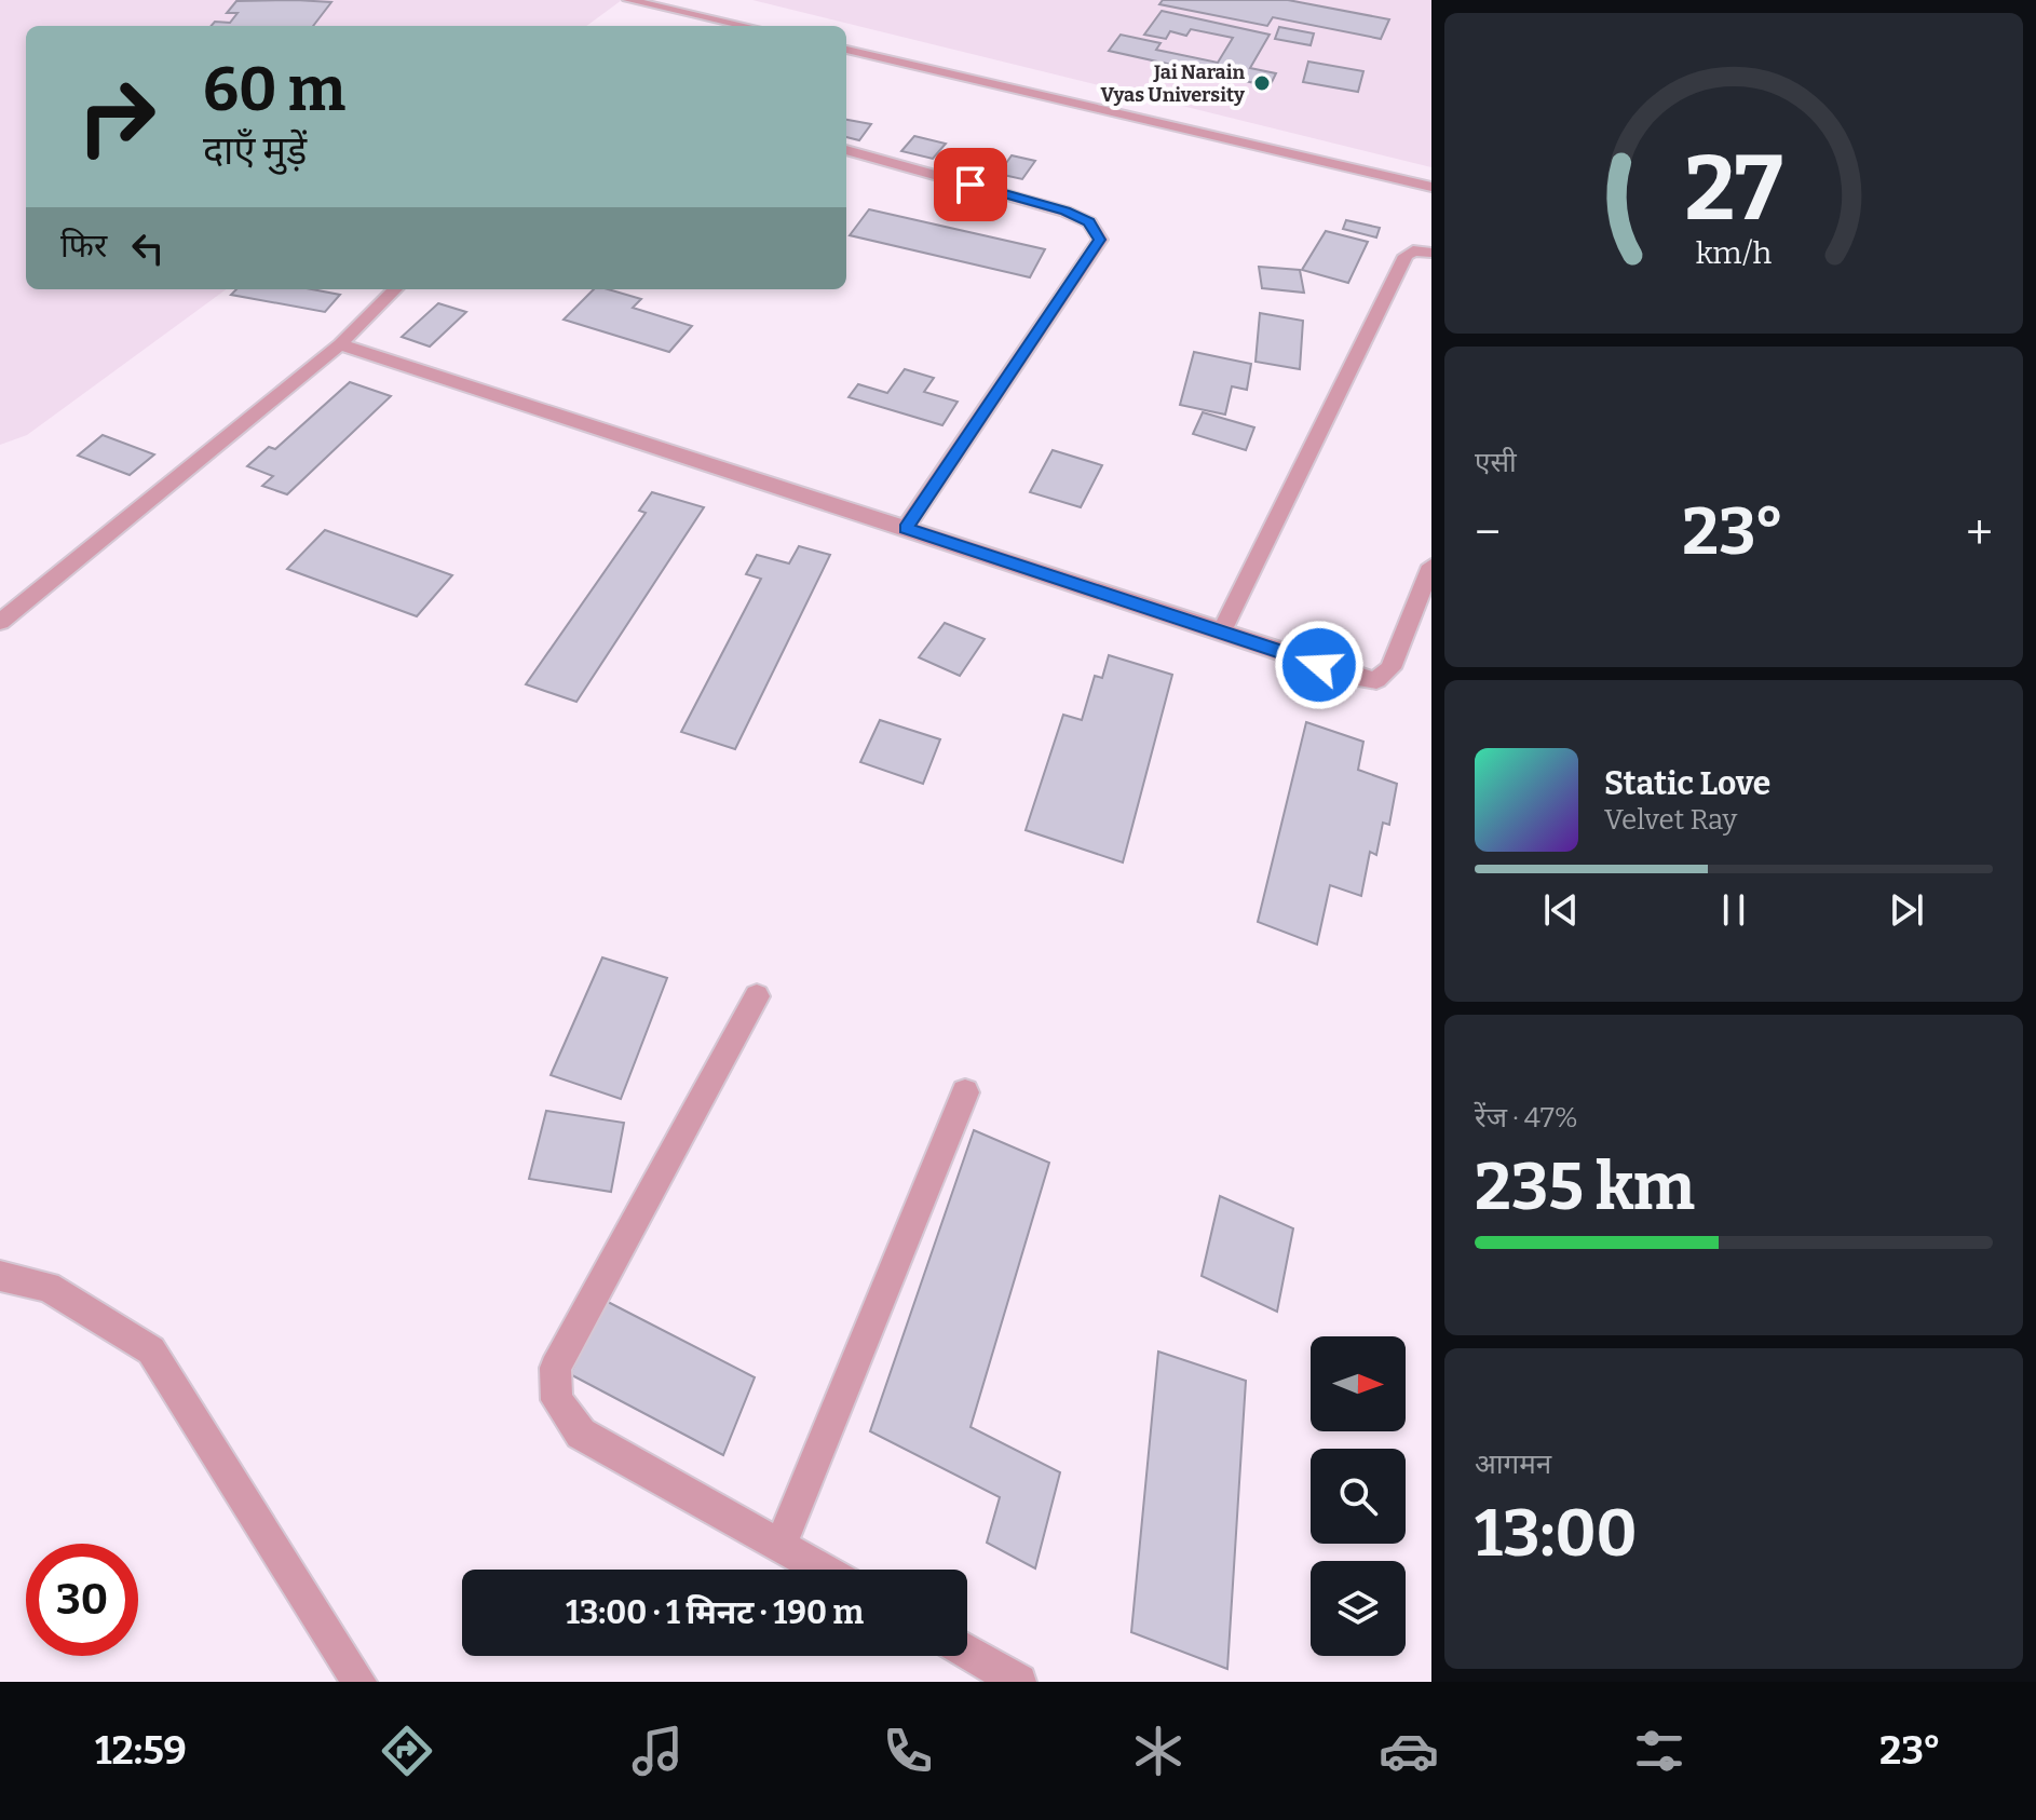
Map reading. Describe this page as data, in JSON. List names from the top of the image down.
{
  "places": ["Jai Narain Vyas University"],
  "north": "right",
  "page": {
    "turn": ["60 m", "दाएँ मुड़ें"],
    "then": "फिर",
    "tile": [
      "एसी",
      ["रेंज · 47%", "235 km"],
      ["आगमन", "13:00"]
    ],
    "heat": ["−", "23°", "+"],
    "song": ["Static Love", "Velvet Ray"],
    "limit": "30",
    "trip": "13:00 · 1 मिनट · 190 m",
    "tabs": ["12:59", "23°"],
    "gauge": ["27", "km/h"]
  }
}
